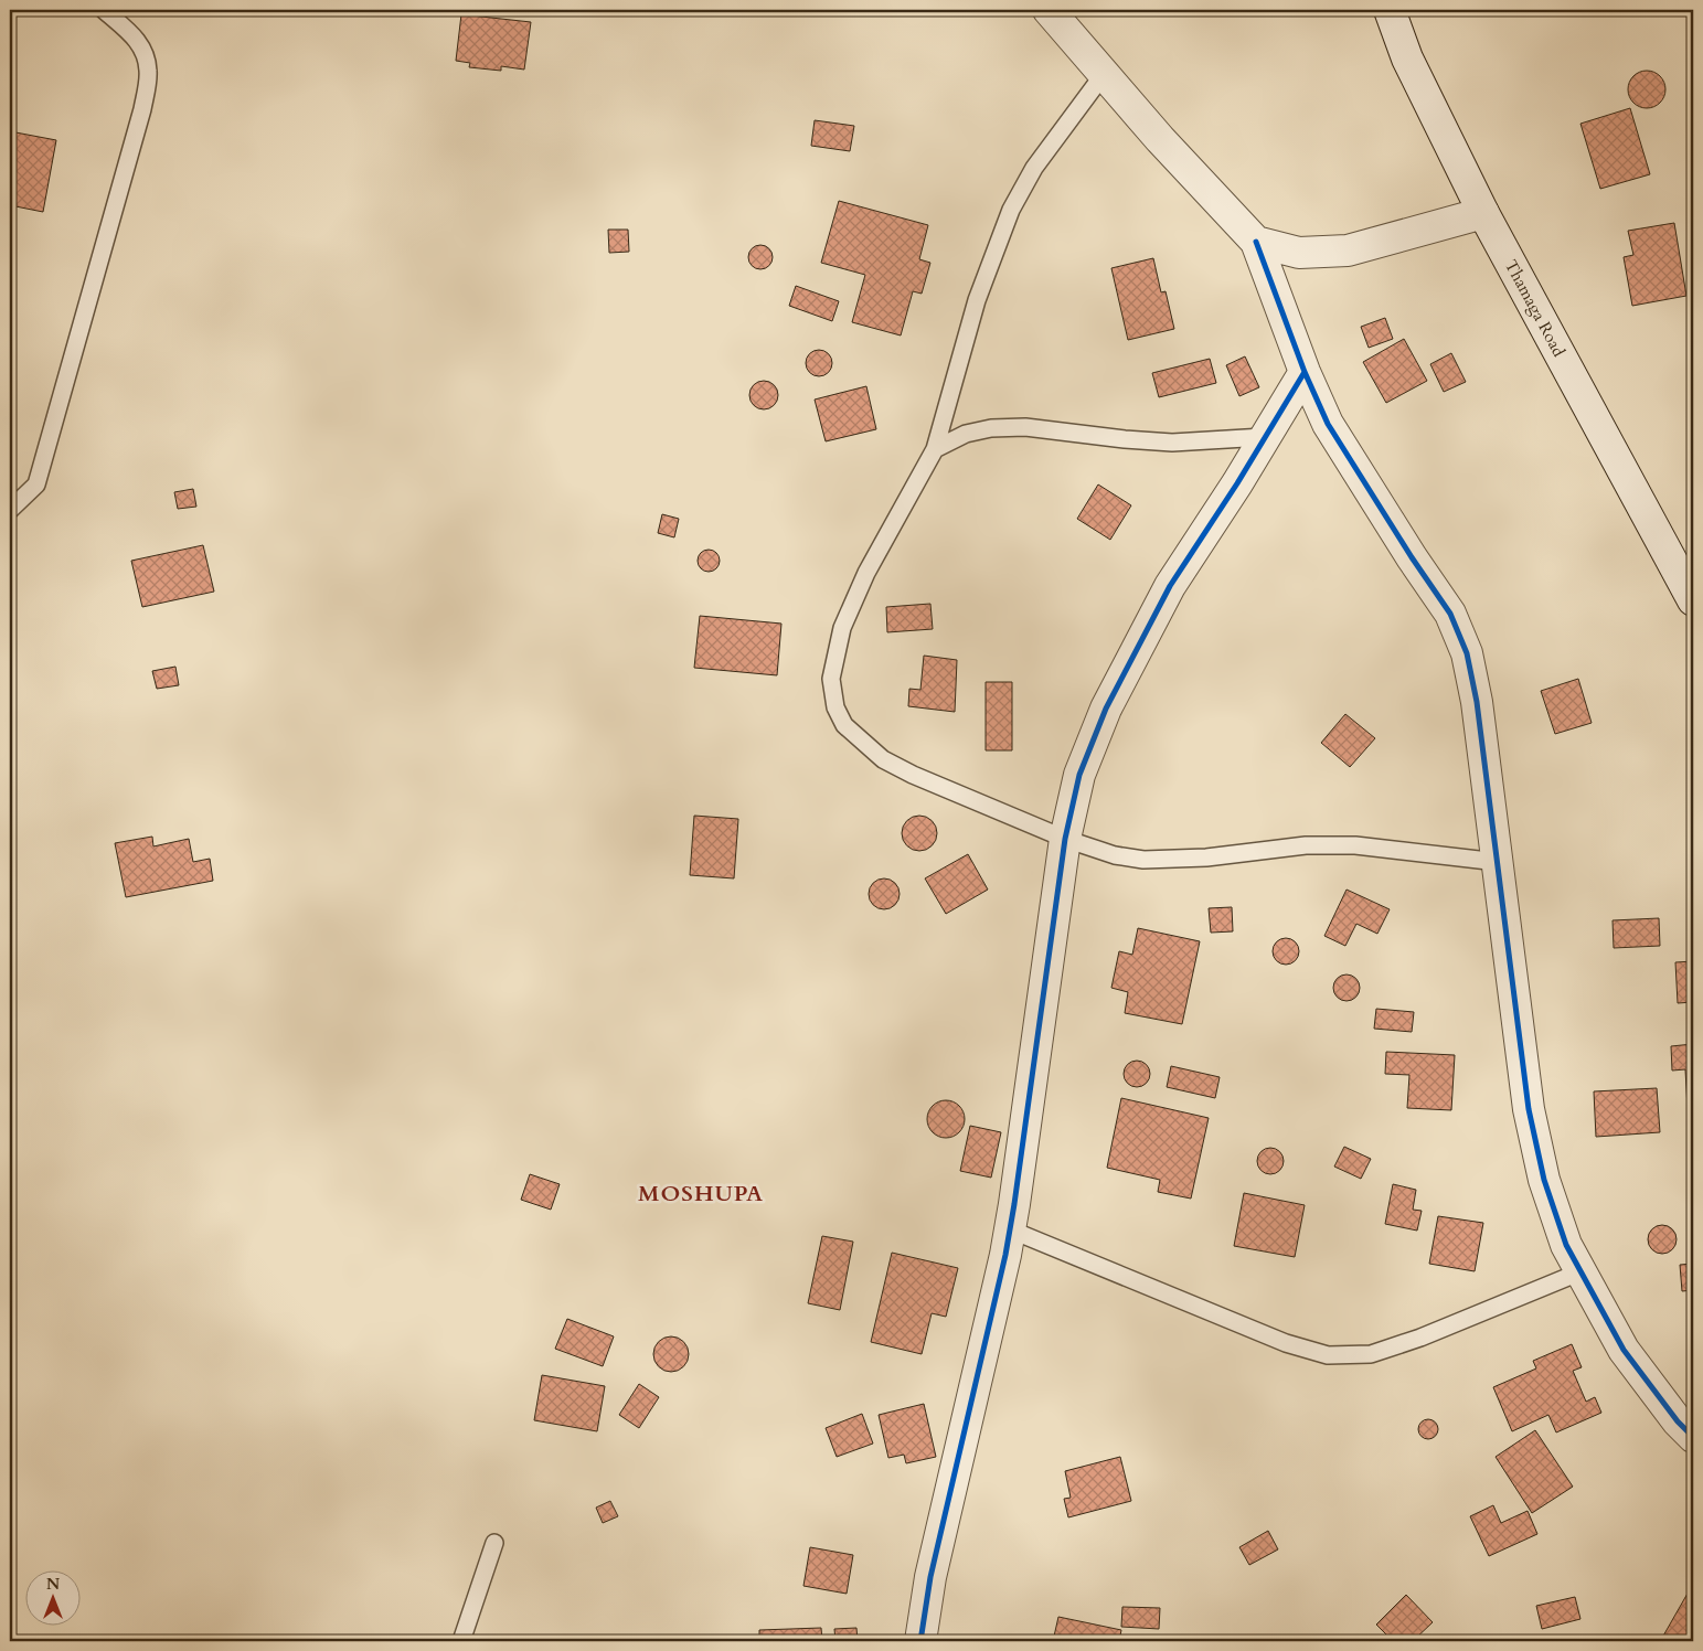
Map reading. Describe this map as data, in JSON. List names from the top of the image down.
{
  "streets": {
    "street": ["Thamaga Road"]
  },
  "districts": ["MOSHUPA"],
  "north": "top"
}
